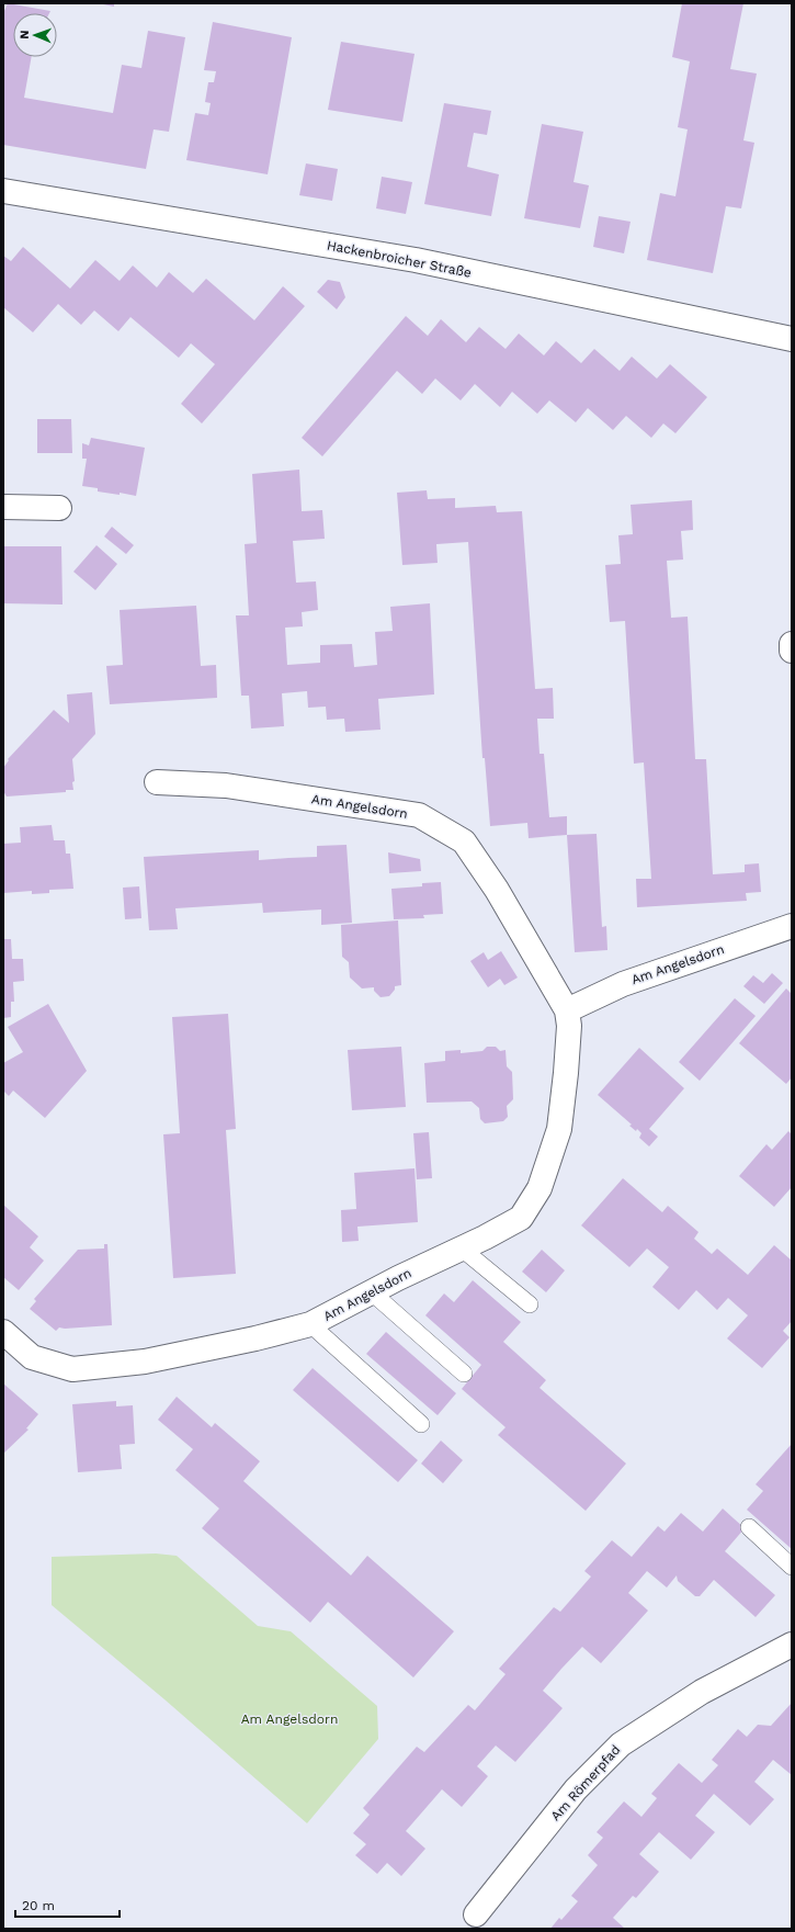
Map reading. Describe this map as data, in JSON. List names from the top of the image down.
{
  "streets": {
    "street": ["Hackenbroicher Straße", "Am Angelsdorn", "Am Römerpfad"]
  },
  "parks": ["Am Angelsdorn"],
  "scale_bar": "20 m",
  "north": "left"
}
